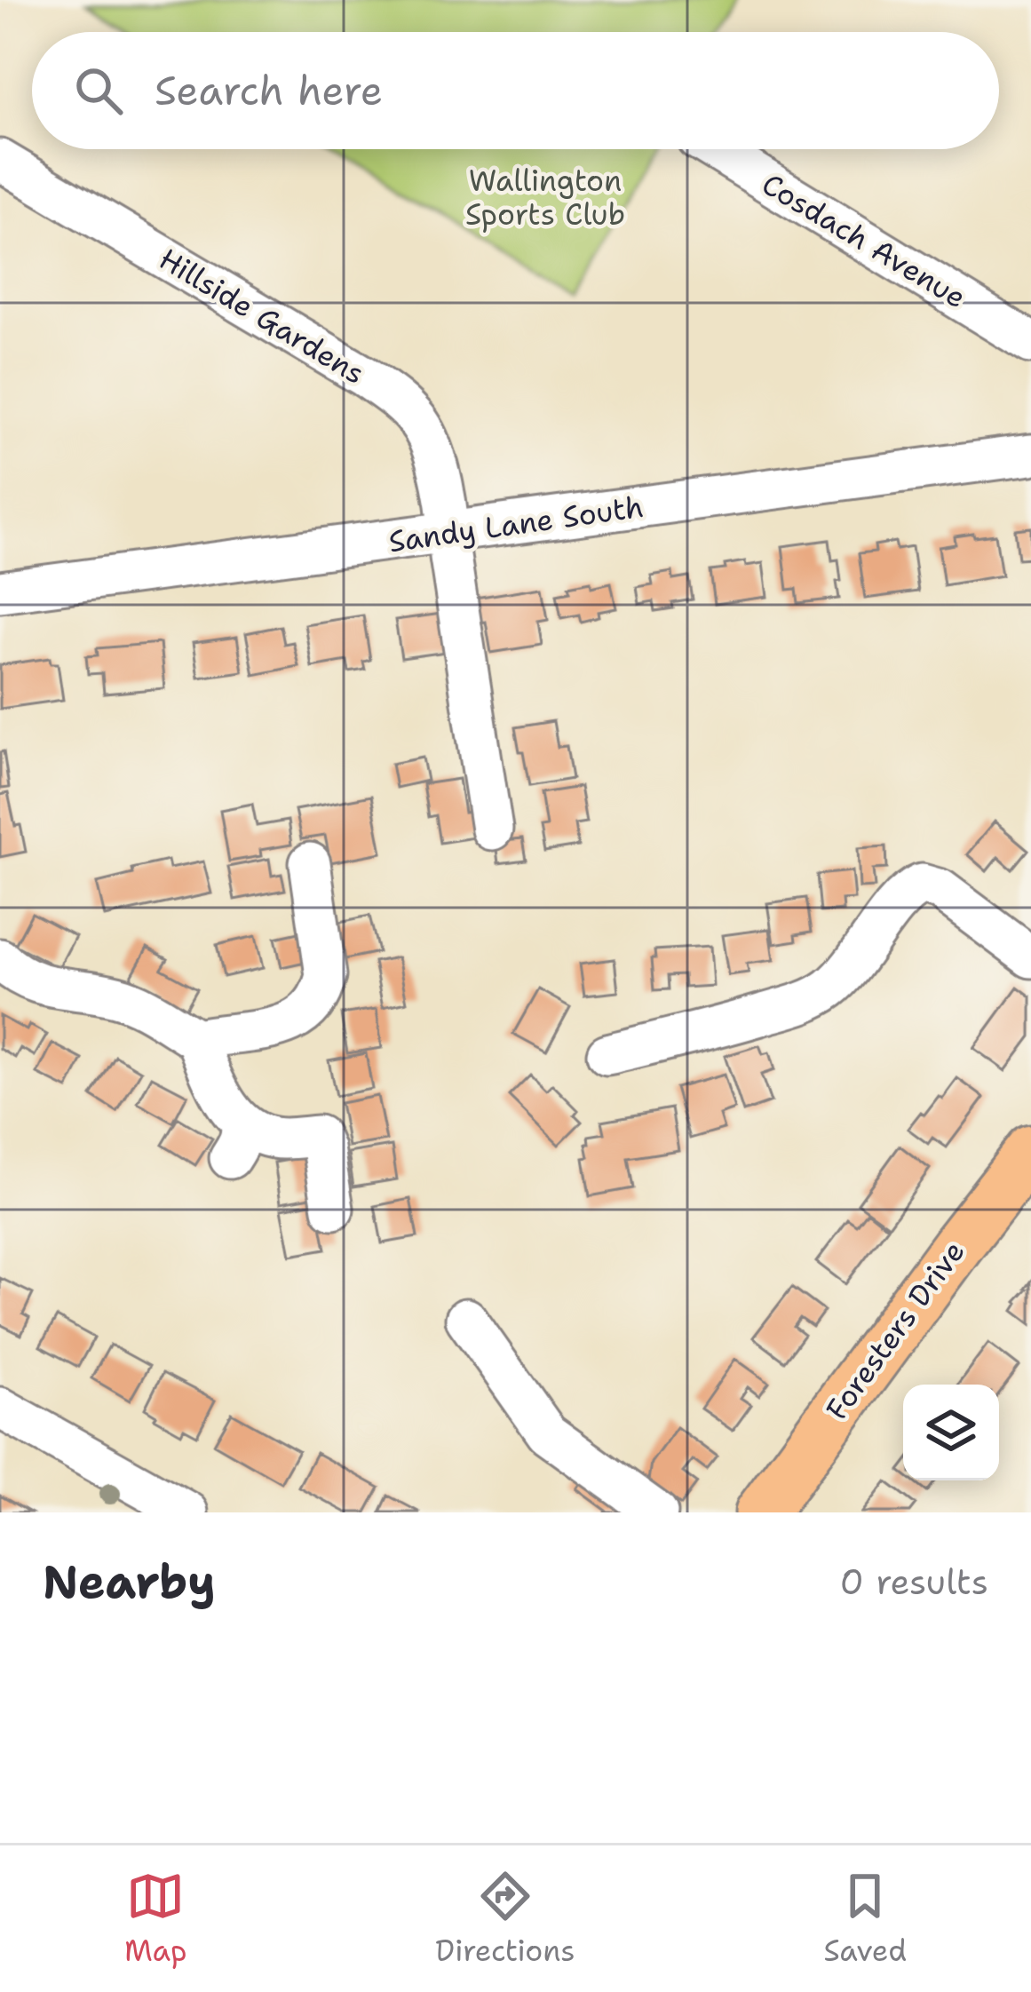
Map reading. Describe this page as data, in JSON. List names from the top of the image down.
{
  "streets": {
    "main road": ["Foresters Drive"],
    "street": ["Cosdach Avenue", "Hillside Gardens", "Sandy Lane South"]
  },
  "crossings": [
    ["Hillside Gardens", "Sandy Lane South"]
  ],
  "parks": ["Wallington Sports Club"],
  "page": {
    "search": "Search here",
    "heading": ["Nearby", "0 results"],
    "nav": ["Map", "Directions", "Saved"]
  }
}
